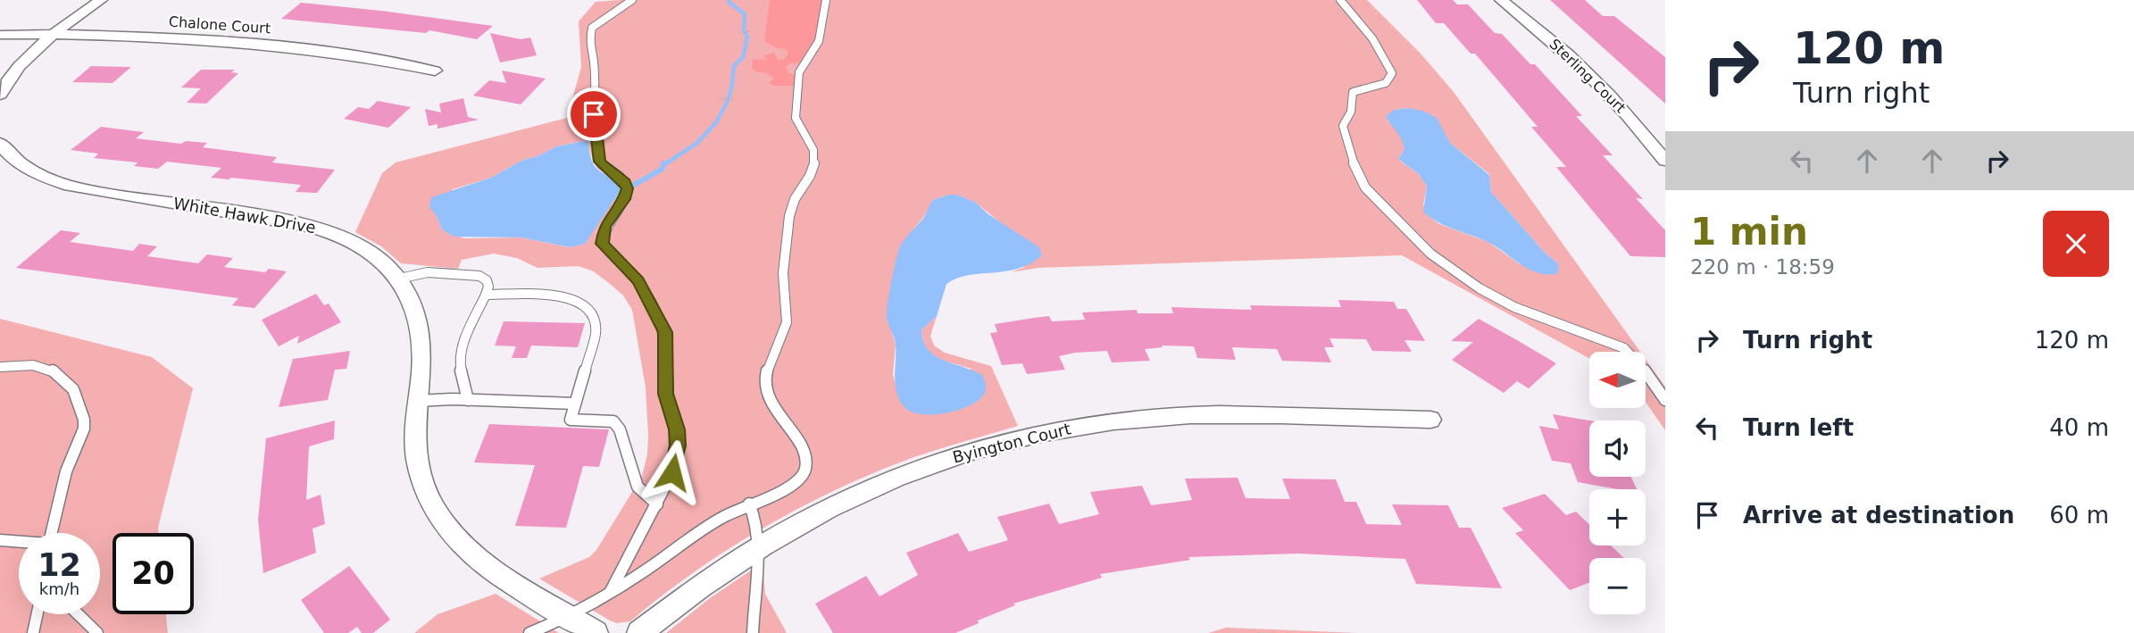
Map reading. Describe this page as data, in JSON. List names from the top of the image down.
{
  "streets": {
    "street": [
      "Chalone Court",
      "Sterling Court",
      "White Hawk Drive",
      "Byington Court"
    ]
  },
  "north": "left",
  "page": {
    "turn": ["120 m", "Turn right"],
    "heading": ["1 min", "220 m · 18:59"],
    "list": [
      {
        "name": "Turn right",
        "value": "120 m"
      },
      {
        "name": "Turn left",
        "value": "40 m"
      },
      {
        "name": "Arrive at destination",
        "value": "60 m"
      }
    ],
    "map_buttons": ["+", "−"],
    "speed": "12 km/h",
    "limit": "20"
  }
}
